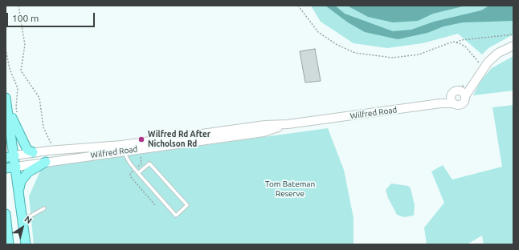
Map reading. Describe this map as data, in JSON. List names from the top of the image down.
{
  "streets": {
    "main road": ["Wilfred Road"]
  },
  "parks": ["Tom Bateman Reserve"],
  "places": ["Wilfred Rd After Nicholson Rd"],
  "scale_bar": "100 m",
  "north": "top right"
}
